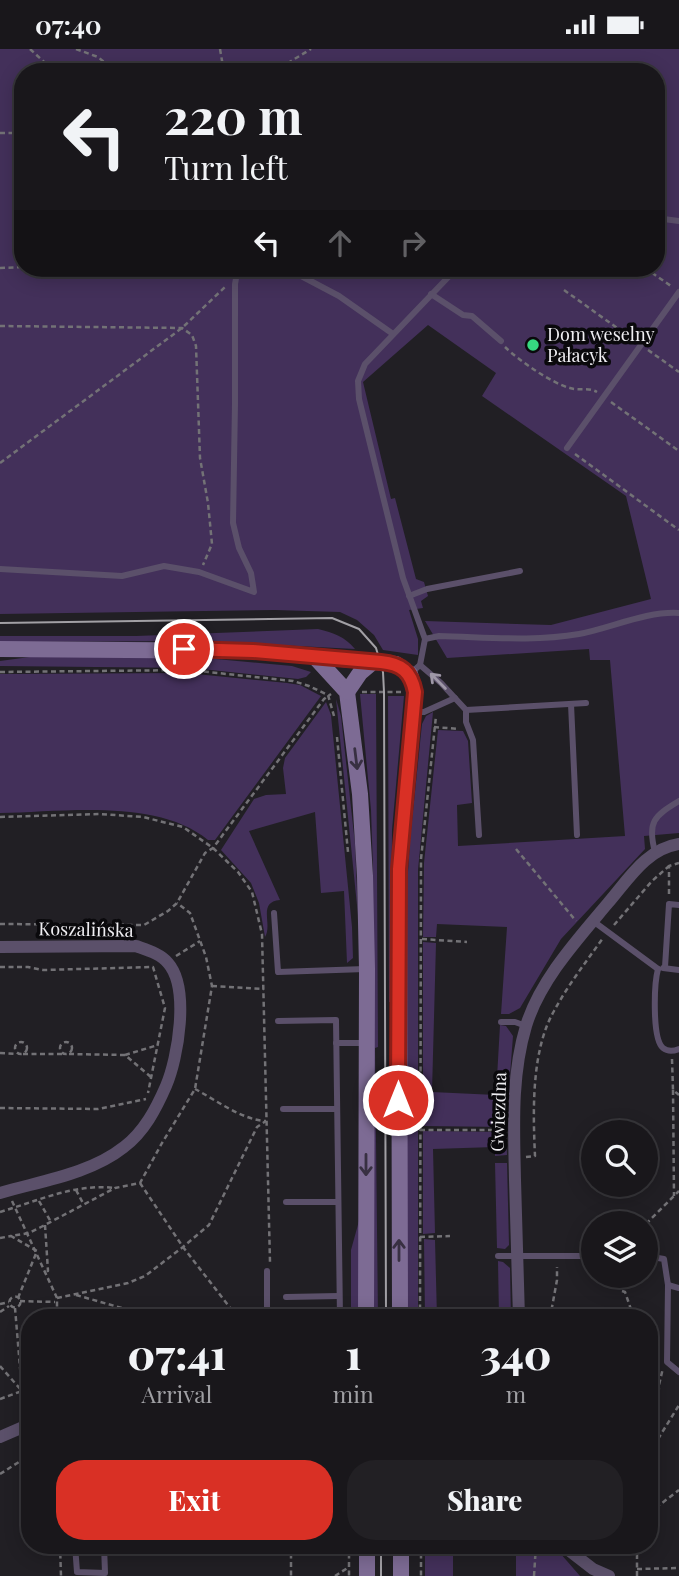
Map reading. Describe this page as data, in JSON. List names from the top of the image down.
{
  "streets": {
    "street": ["Koszalińska", "Gwiezdna"]
  },
  "places": ["Dom weselny Pałacyk"],
  "page": {
    "status": "07:40",
    "turn": ["220 m", "Turn left"],
    "eta": [
      "07:41",
      "Arrival",
      "1",
      "min",
      "340",
      "m"
    ],
    "buttons": ["Exit", "Share"]
  }
}
